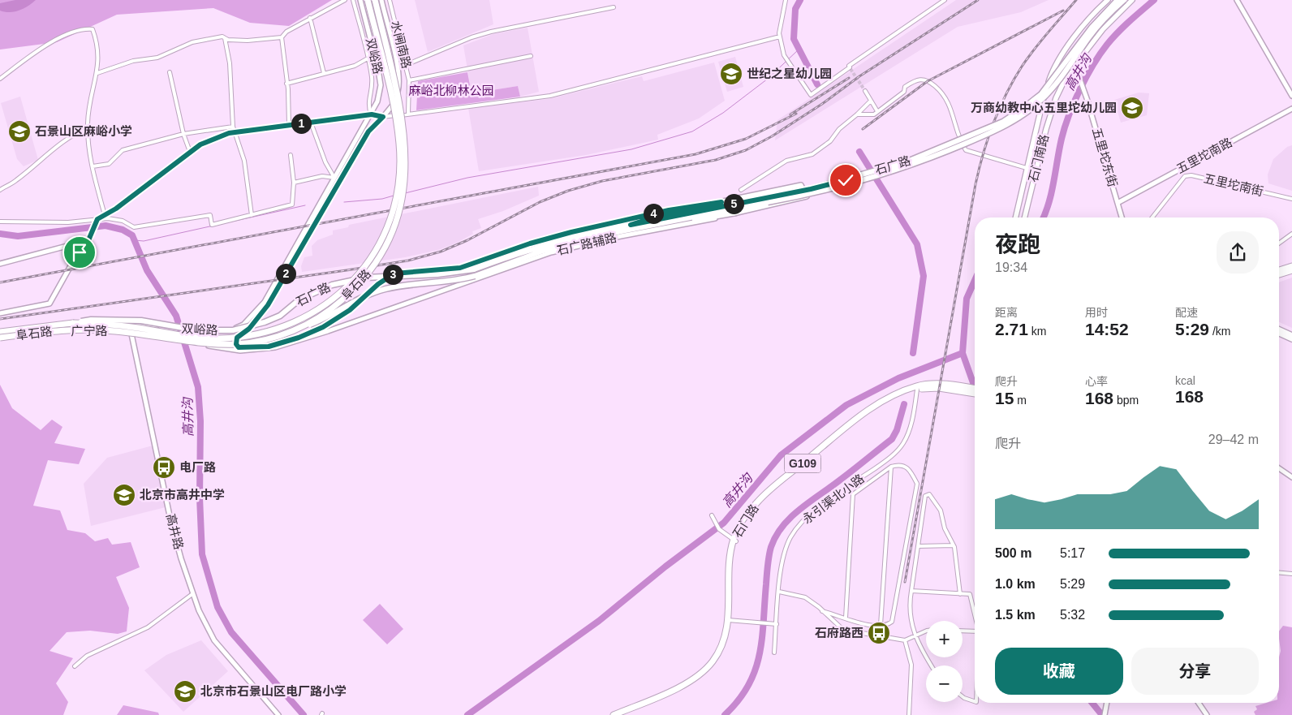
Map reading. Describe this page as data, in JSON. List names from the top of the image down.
{
  "streets": {
    "highway": ["阜石路", "G109", "石门路"],
    "main road": ["石门南路", "石广路"],
    "street": [
      "水闸南路",
      "双峪路",
      "五里坨南路",
      "五里坨东街",
      "五里坨南街",
      "石广路辅路",
      "广宁路",
      "永引渠北小路",
      "高井路"
    ]
  },
  "crossings": [
    ["双峪路", "石广路辅路"],
    ["双峪路", "广宁路"],
    ["双峪路", "高井路"],
    ["五里坨南路", "五里坨东街"],
    ["五里坨东街", "石门南路"],
    ["石广路", "阜石路"],
    ["阜石路", "广宁路"],
    ["广宁路", "高井路"],
    ["永引渠北小路", "石门路"]
  ],
  "water": ["高井沟"],
  "parks": ["麻峪北柳林公园"],
  "places": {
    "school or university": [
      "世纪之星幼儿园",
      "万商幼教中心五里坨幼儿园",
      "石景山区麻峪小学",
      "北京市高井中学",
      "北京市石景山区电厂路小学"
    ],
    "bus stop": ["电厂路", "石府路西"]
  },
  "page": {
    "pins": [
      "1",
      "5",
      "4",
      "2",
      "3"
    ],
    "heading": ["夜跑", "19:34"],
    "stats": [
      ["距离", "2.71 km"],
      ["用时", "14:52"],
      ["配速", "5:29 /km"],
      ["爬升", "15 m"],
      ["心率", "168 bpm"],
      ["kcal", "168"]
    ],
    "chart": ["爬升", "29–42 m"],
    "list": [
      {
        "name": "500 m",
        "note": "5:17"
      },
      {
        "name": "1.0 km",
        "note": "5:29"
      },
      {
        "name": "1.5 km",
        "note": "5:32"
      }
    ],
    "map_buttons": ["+", "−"],
    "buttons": ["收藏", "分享"]
  }
}
